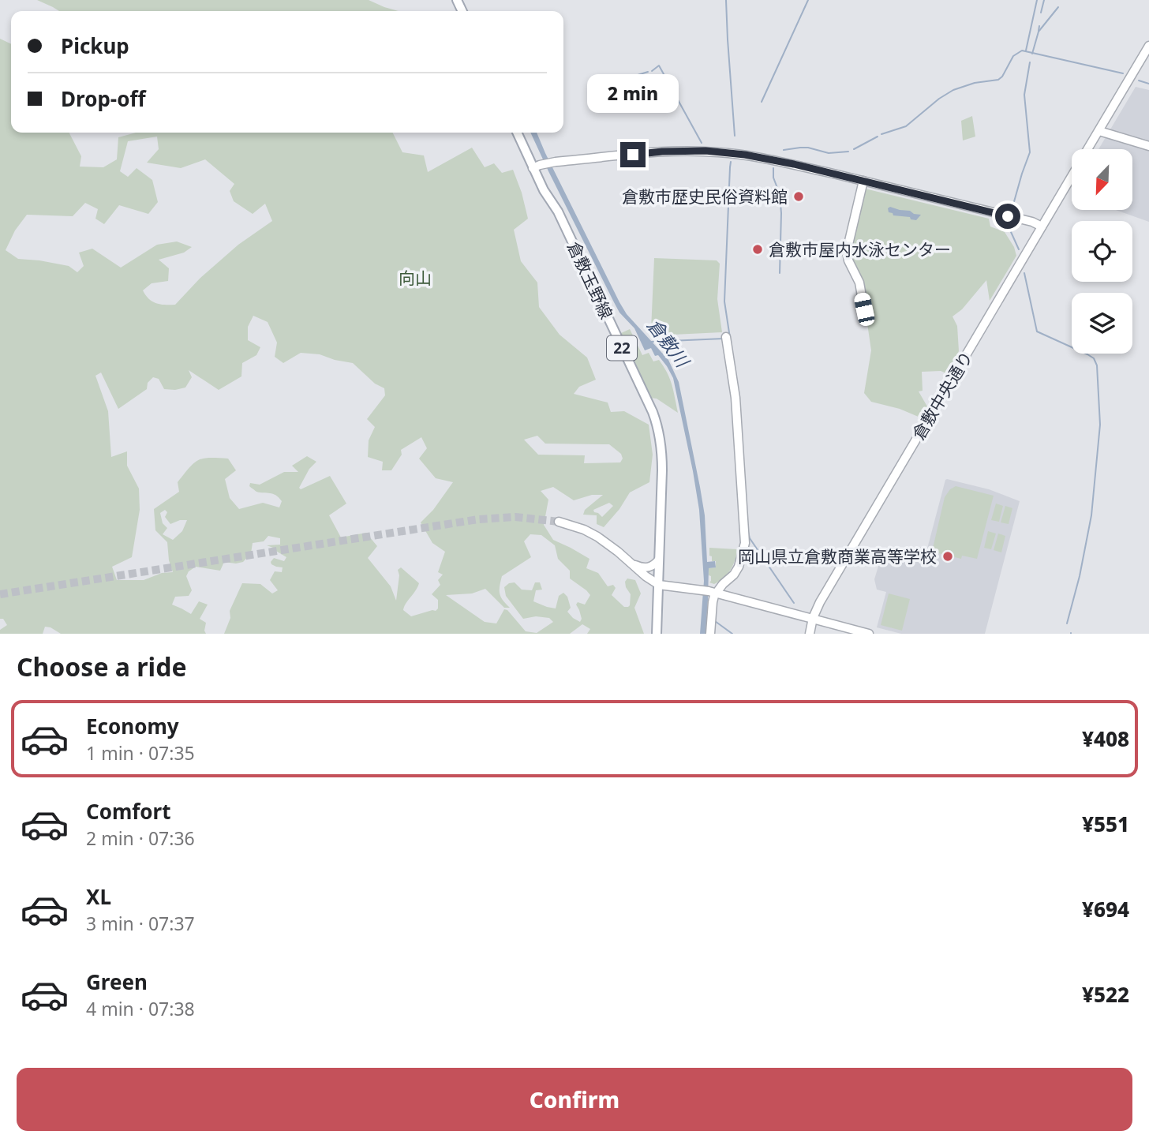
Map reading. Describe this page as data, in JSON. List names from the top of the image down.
{
  "streets": {
    "main road": ["倉敷玉野線", "22"],
    "street": ["倉敷中央通り"]
  },
  "water": ["倉敷川"],
  "parks": ["向山"],
  "places": ["倉敷市歴史民俗資料館", "倉敷市屋内水泳センター", "岡山県立倉敷商業高等学校"],
  "north": "bottom left",
  "page": {
    "banner": ["Pickup", "Drop-off"],
    "bubble": "2 min",
    "heading": "Choose a ride",
    "list": [
      {
        "name": "Economy",
        "note": "1 min · 07:35",
        "value": "¥408"
      },
      {
        "name": "Comfort",
        "note": "2 min · 07:36",
        "value": "¥551"
      },
      {
        "name": "XL",
        "note": "3 min · 07:37",
        "value": "¥694"
      },
      {
        "name": "Green",
        "note": "4 min · 07:38",
        "value": "¥522"
      }
    ],
    "buttons": "Confirm"
  }
}
